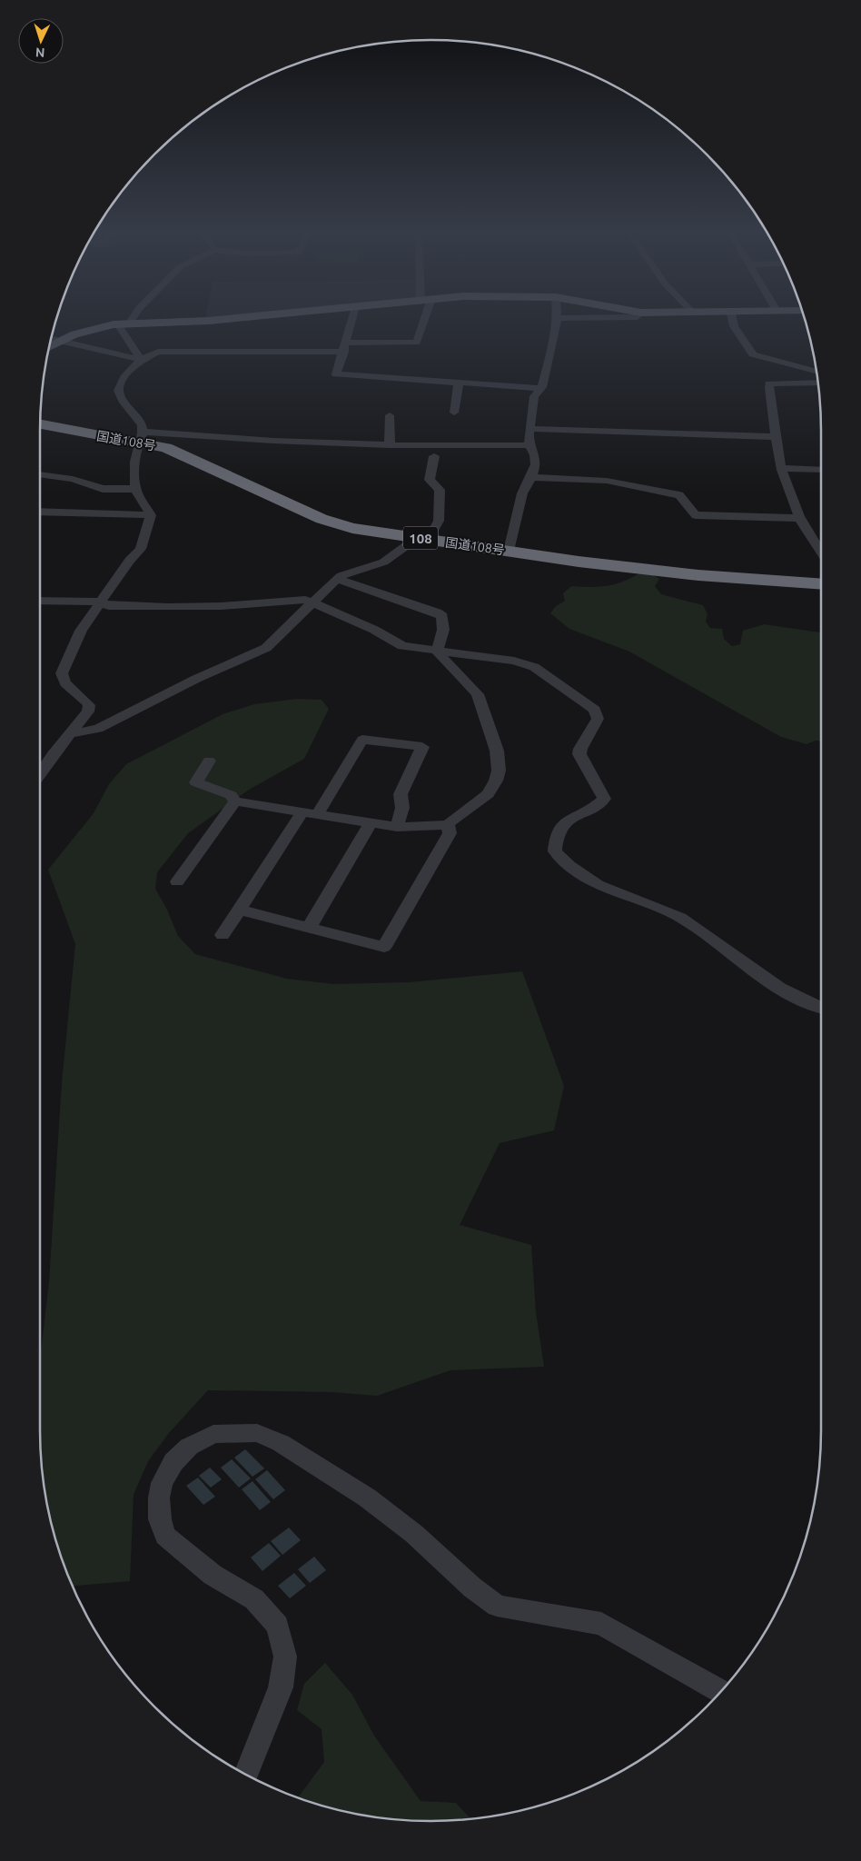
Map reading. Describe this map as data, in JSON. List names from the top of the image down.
{
  "streets": {
    "highway": ["国道108号", "108"]
  },
  "north": "bottom"
}
